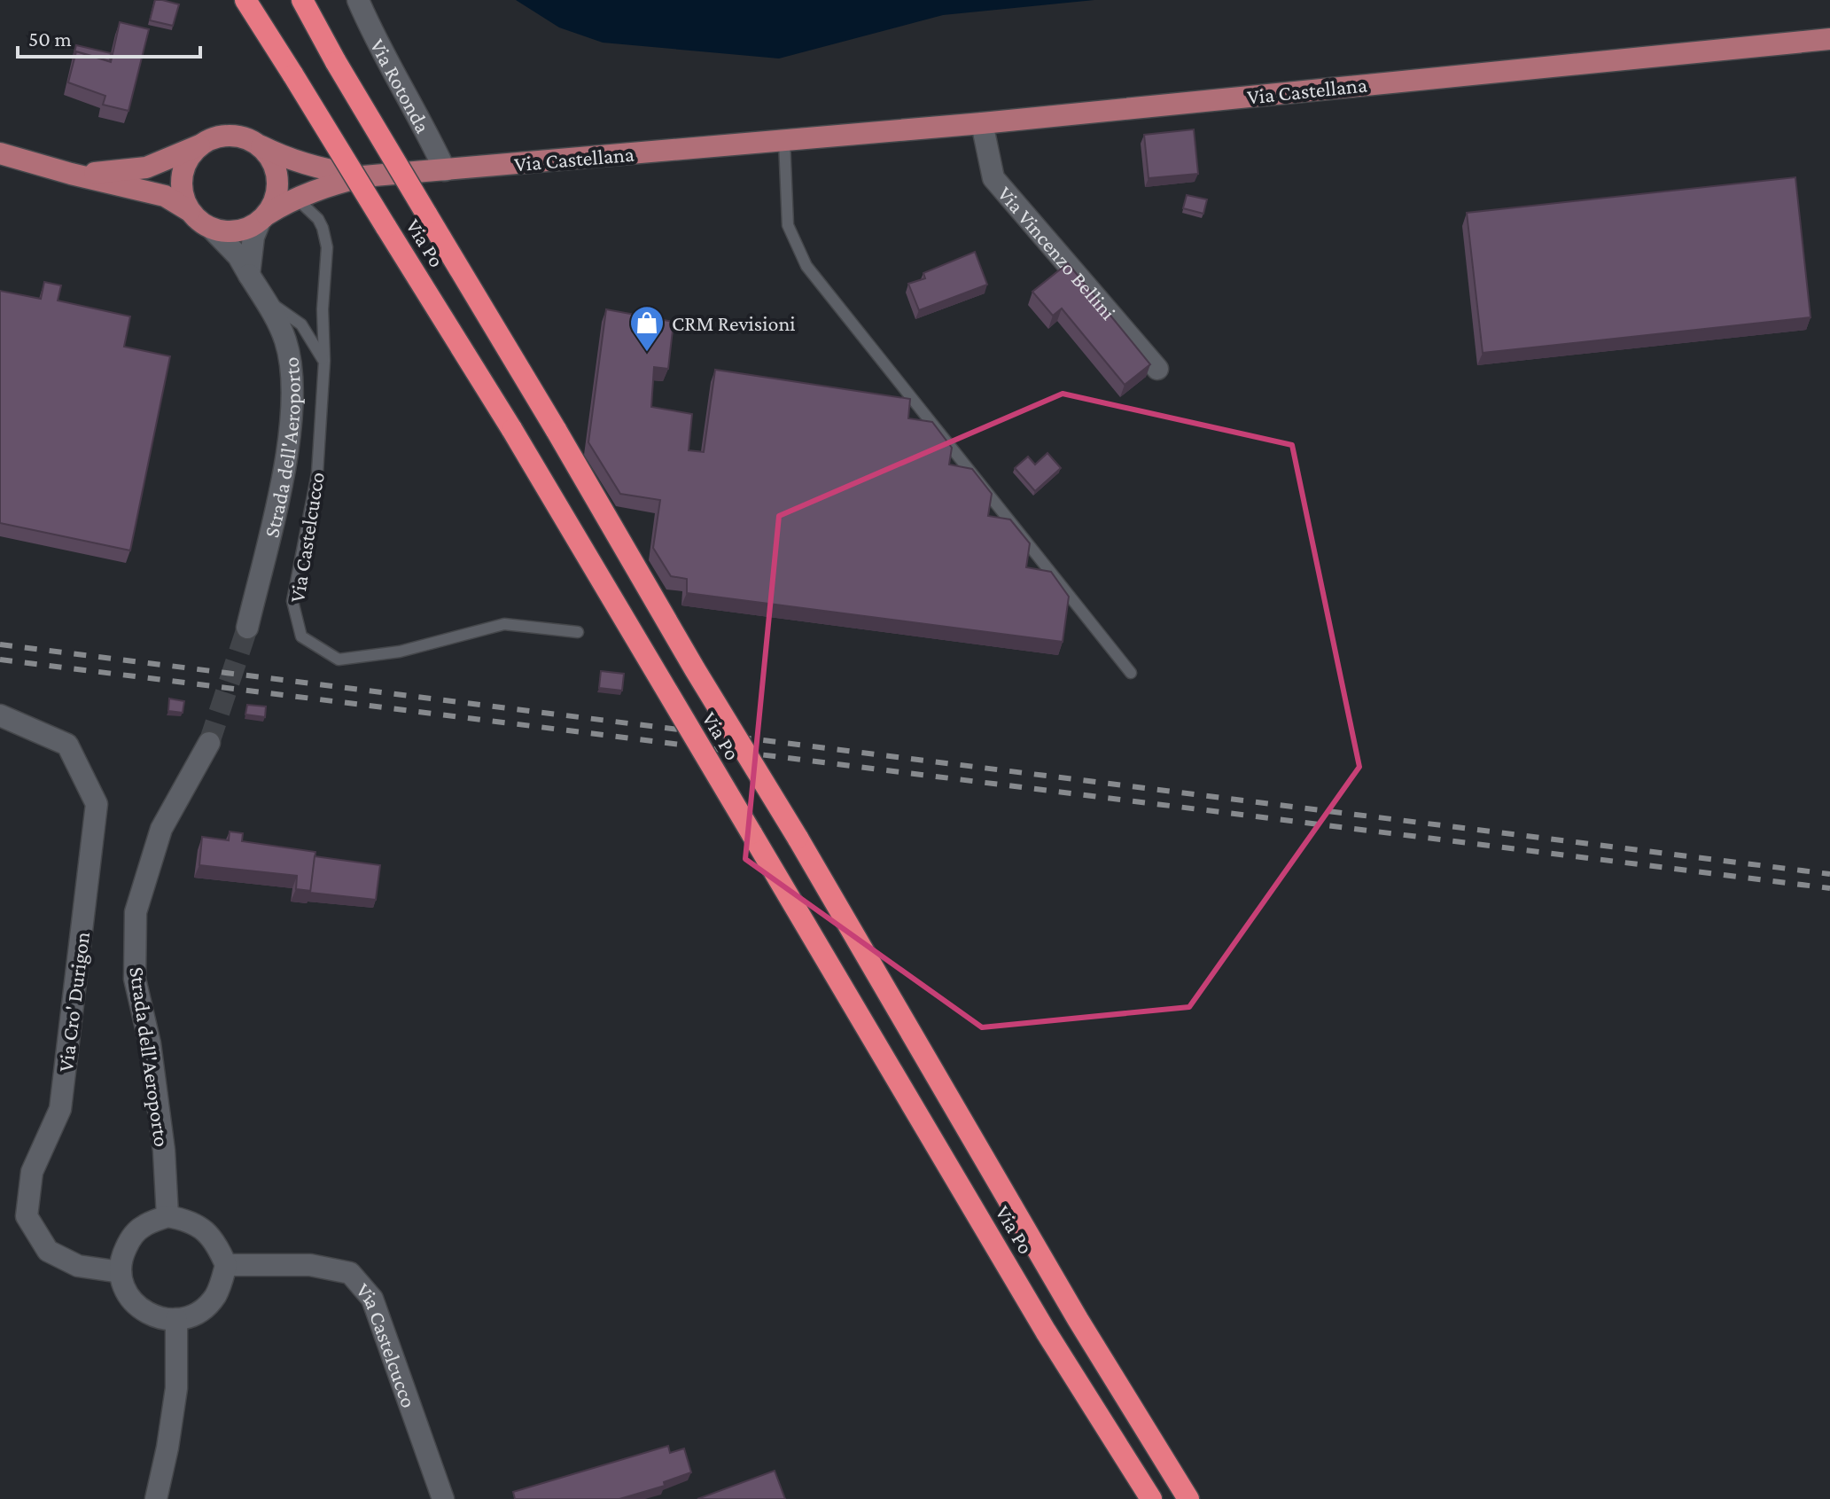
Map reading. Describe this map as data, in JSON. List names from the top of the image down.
{
  "streets": {
    "highway": ["Via Po"],
    "main road": ["Via Castellana"],
    "street": [
      "Via Rotonda",
      "Via Vincenzo Bellini",
      "Strada dell'Aeroporto",
      "Via Castelcucco",
      "Via Cro' Durigon"
    ]
  },
  "crossings": [
    ["Via Rotonda", "Via Castellana"],
    ["Via Castellana", "Via Vincenzo Bellini"],
    ["Strada dell'Aeroporto", "Via Castelcucco"],
    ["Strada dell'Aeroporto", "Via Cro' Durigon"],
    ["Via Castelcucco", "Via Cro' Durigon"]
  ],
  "places": {
    "shop": ["CRM Revisioni"]
  },
  "scale_bar": "50 m"
}
